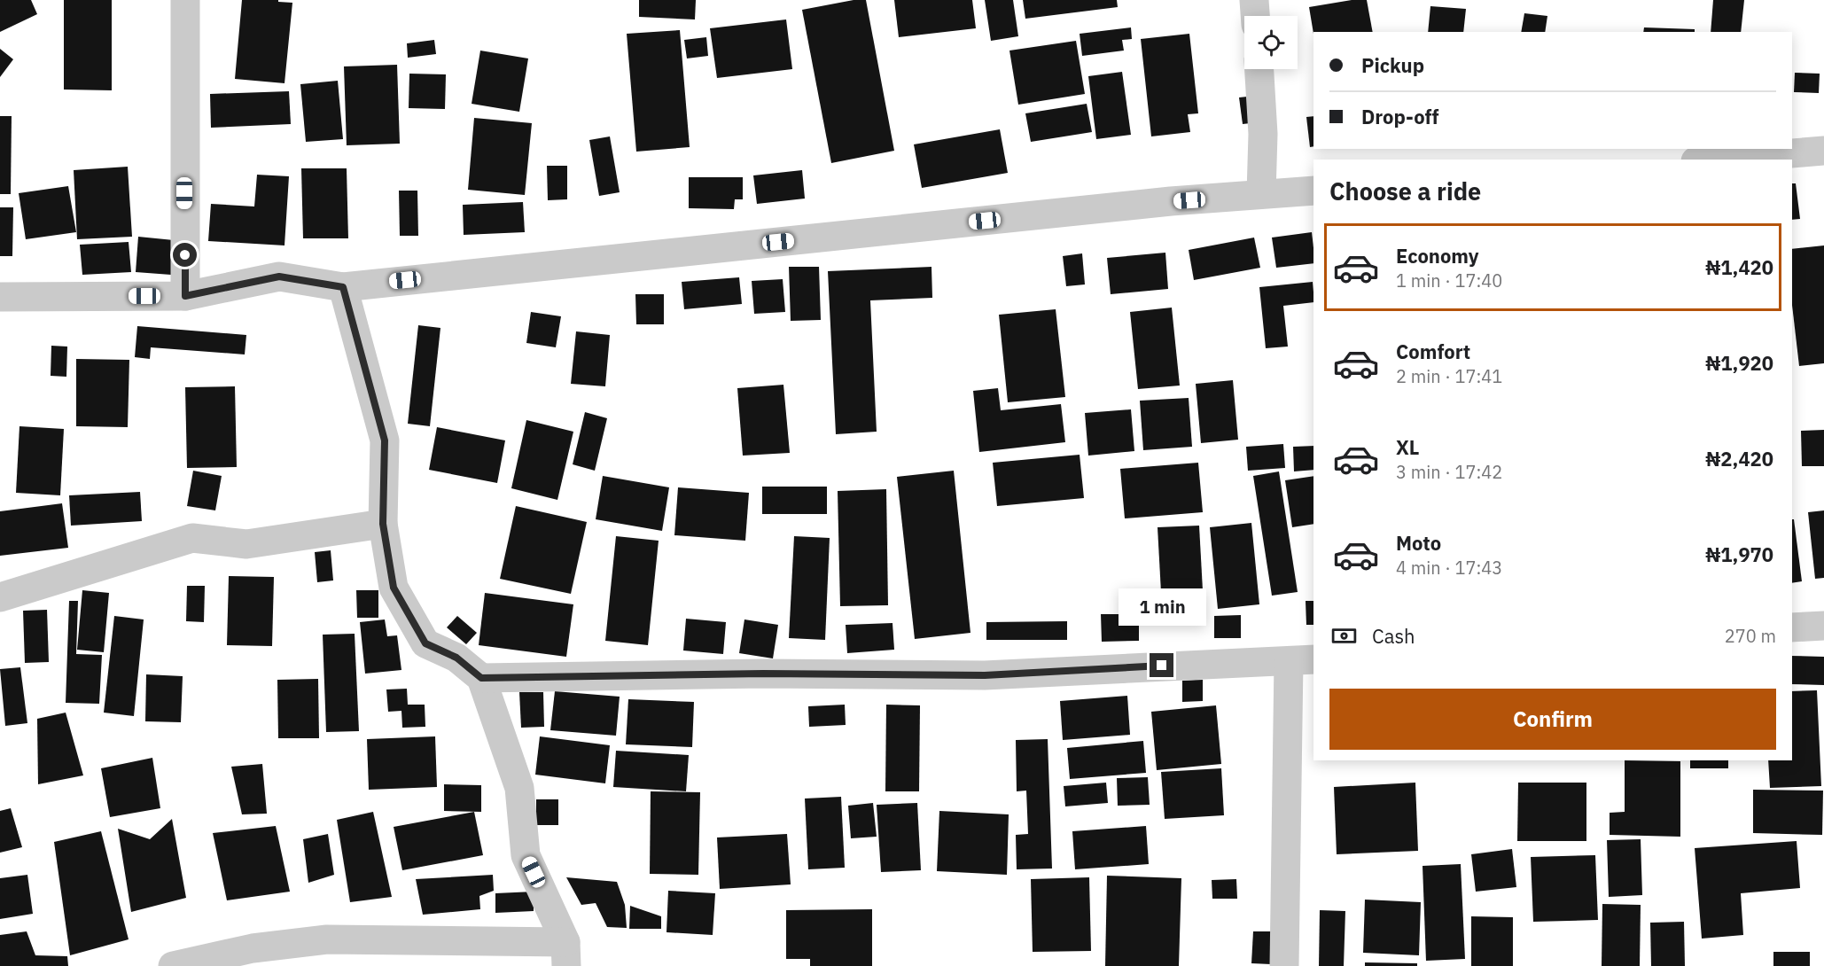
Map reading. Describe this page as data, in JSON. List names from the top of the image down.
{
  "page": {
    "banner": ["Pickup", "Drop-off"],
    "heading": "Choose a ride",
    "list": [
      {
        "name": "Economy",
        "note": "1 min · 17:40",
        "value": "₦1,420"
      },
      {
        "name": "Comfort",
        "note": "2 min · 17:41",
        "value": "₦1,920"
      },
      {
        "name": "XL",
        "note": "3 min · 17:42",
        "value": "₦2,420"
      },
      {
        "name": "Moto",
        "note": "4 min · 17:43",
        "value": "₦1,970"
      }
    ],
    "bubble": "1 min",
    "pay": ["Cash", "270 m"],
    "buttons": "Confirm"
  }
}
